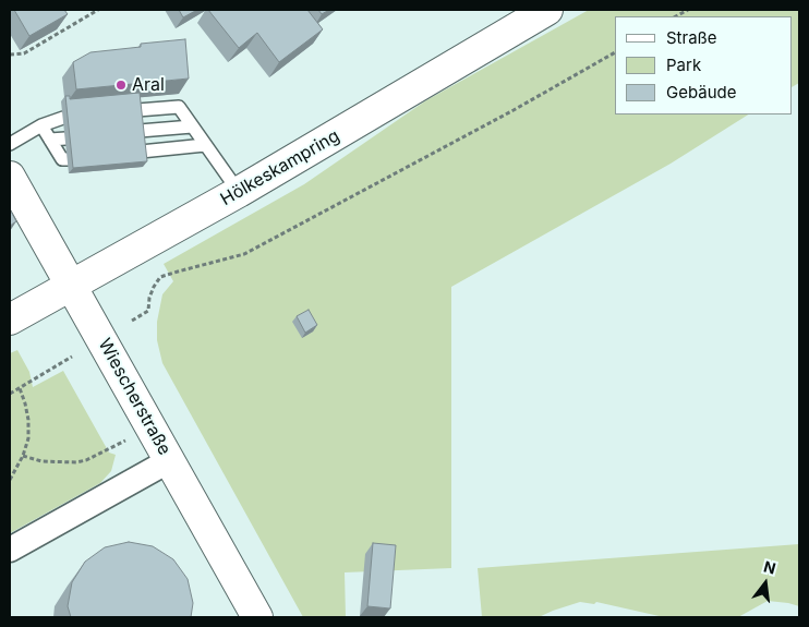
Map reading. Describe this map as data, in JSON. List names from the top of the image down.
{
  "streets": {
    "main road": ["Hölkeskampring", "Wiescherstraße"]
  },
  "crossings": [
    ["Hölkeskampring", "Wiescherstraße"]
  ],
  "places": ["Aral"],
  "legend": ["Straße", "Park", "Gebäude"],
  "north": "top"
}
